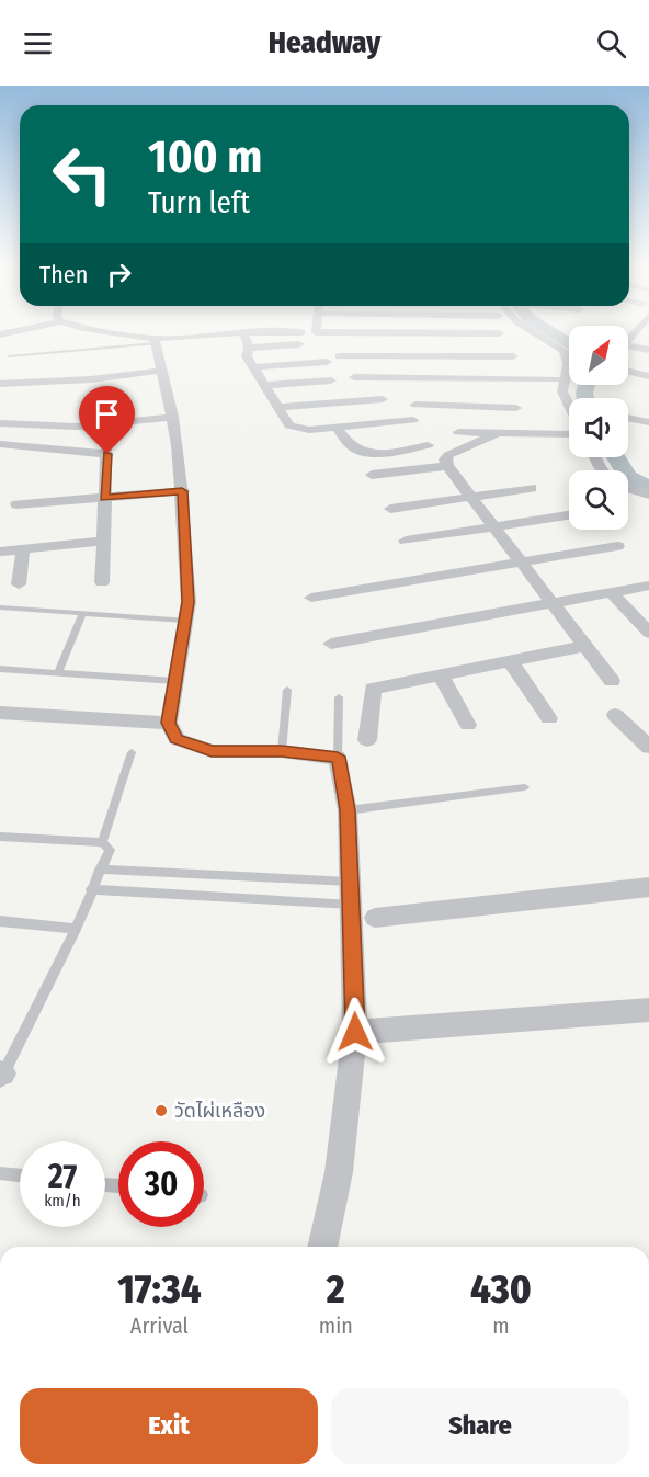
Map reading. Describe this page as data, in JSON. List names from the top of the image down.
{
  "places": ["วัดไผ่เหลือง"],
  "north": "top right",
  "page": {
    "header": "Headway",
    "turn": ["100 m", "Turn left"],
    "then": "Then",
    "speed": "27 km/h",
    "limit": "30",
    "eta": [
      "17:34",
      "Arrival",
      "2",
      "min",
      "430",
      "m"
    ],
    "buttons": ["Exit", "Share"]
  }
}
